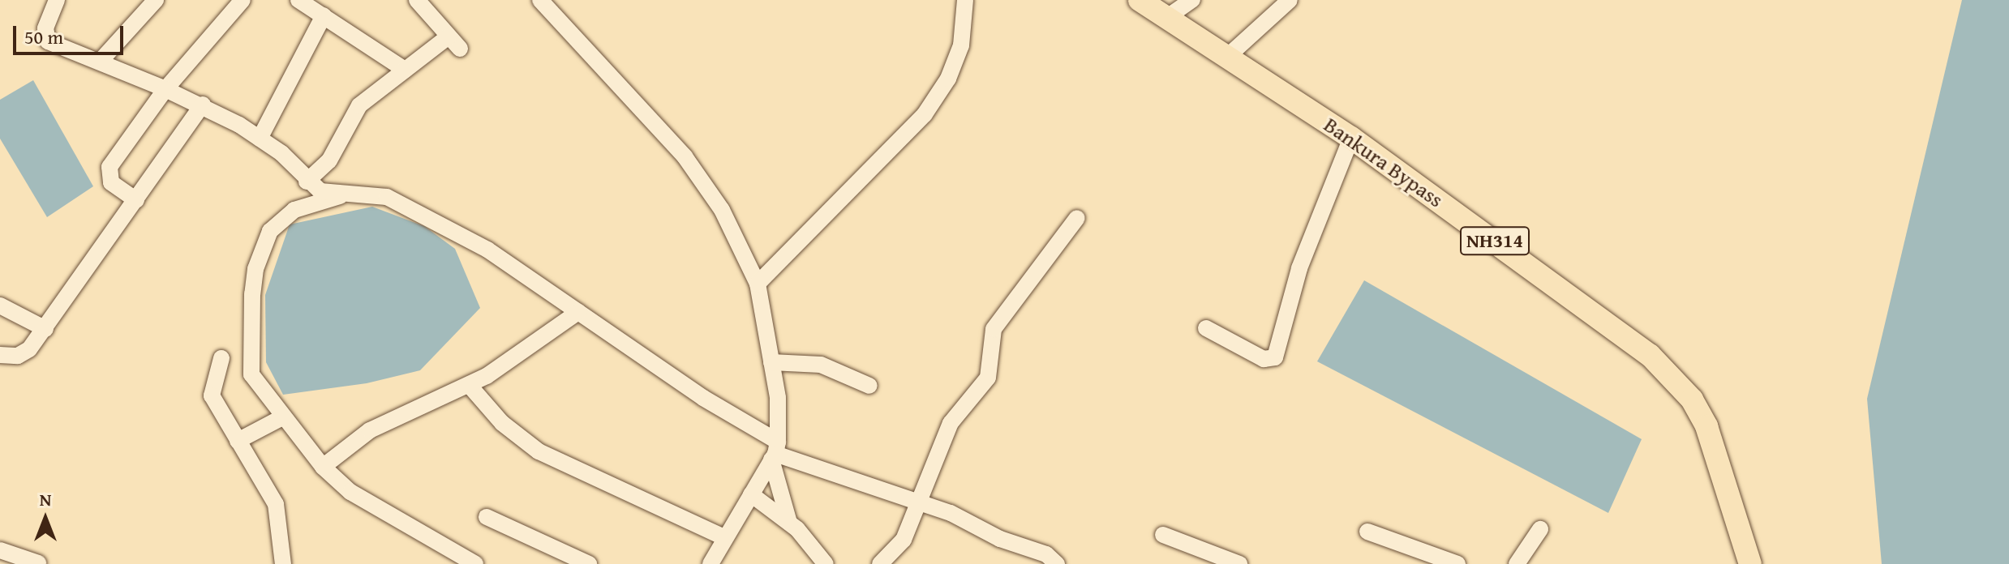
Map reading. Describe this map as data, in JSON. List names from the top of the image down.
{
  "streets": {
    "highway": ["Bankura Bypass", "NH314"]
  },
  "scale_bar": "50 m",
  "north": "top"
}
